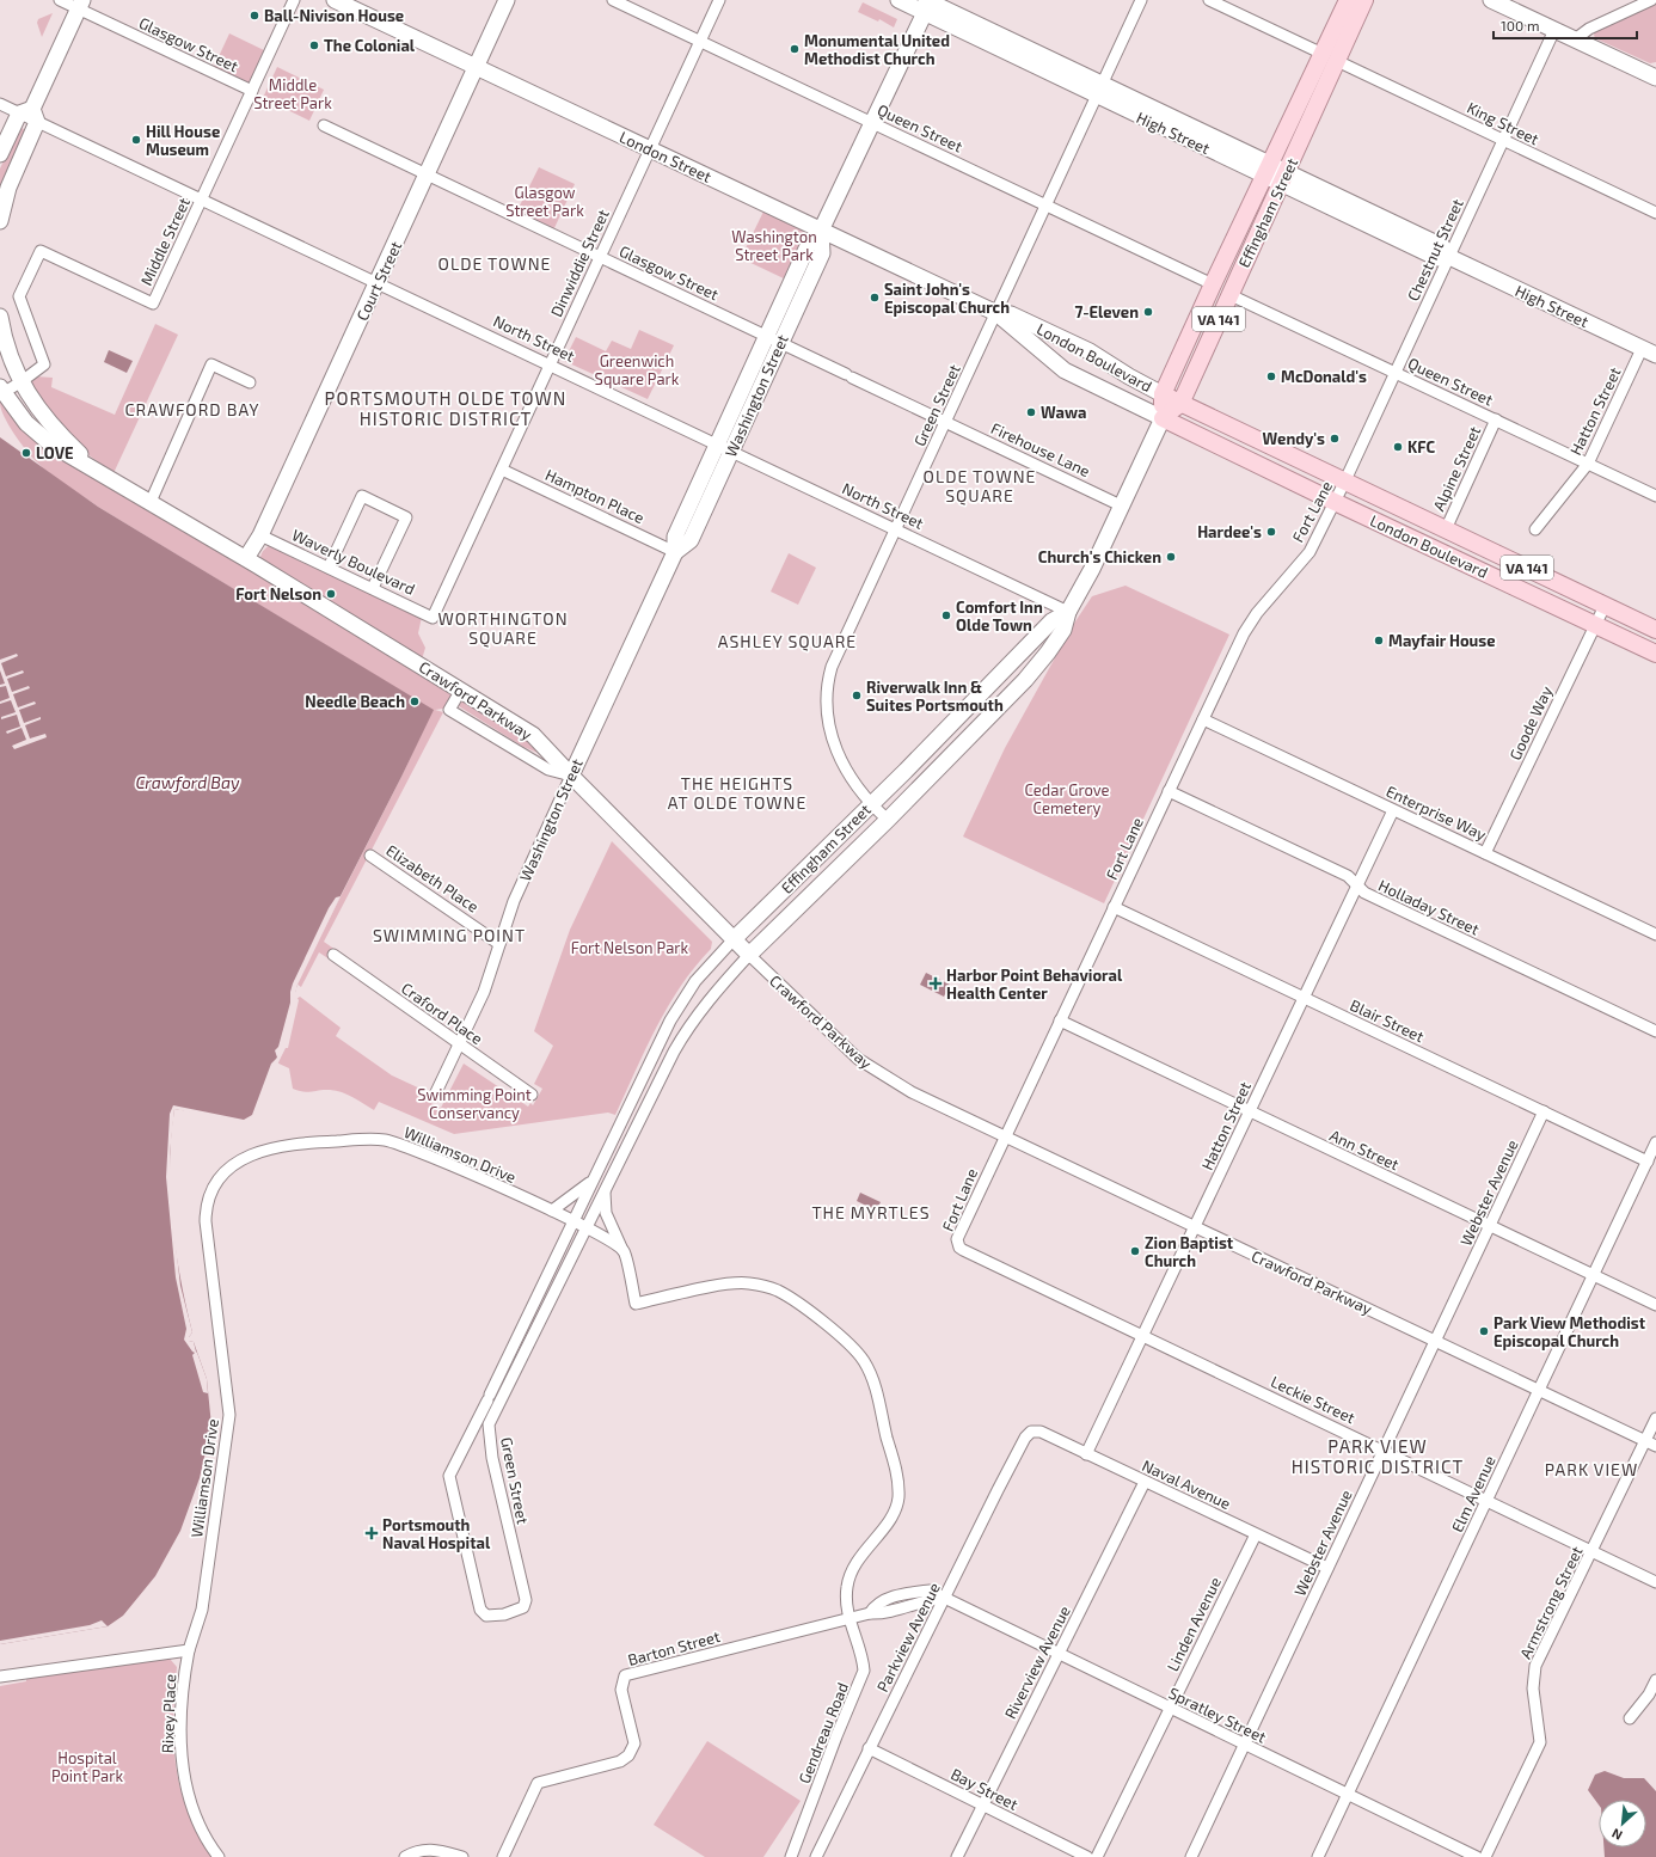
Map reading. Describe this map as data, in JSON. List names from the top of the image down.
{
  "streets": {
    "main road": [
      "High Street",
      "London Street",
      "Effingham Street",
      "Court Street",
      "VA 141",
      "London Boulevard",
      "Washington Street",
      "Crawford Parkway"
    ],
    "street": [
      "Glasgow Street",
      "King Street",
      "Queen Street",
      "Middle Street",
      "Chestnut Street",
      "Dinwiddie Street",
      "North Street",
      "Green Street",
      "Hatton Street",
      "Firehouse Lane",
      "Alpine Street",
      "Hampton Place",
      "Fort Lane",
      "Waverly Boulevard",
      "Goode Way",
      "Enterprise Way",
      "Elizabeth Place",
      "Holladay Street",
      "Craford Place",
      "Blair Street",
      "Ann Street",
      "Williamson Drive",
      "Webster Avenue",
      "Leckie Street",
      "Naval Avenue",
      "Elm Avenue",
      "Armstrong Street",
      "Linden Avenue",
      "Parkview Avenue",
      "Barton Street",
      "Riverview Avenue",
      "Rixey Place",
      "Spratley Street",
      "Gendreau Road",
      "Bay Street"
    ]
  },
  "crossings": [
    ["Glasgow Street", "Middle Street"],
    ["Glasgow Street", "Dinwiddie Street"],
    ["Glasgow Street", "Court Street"],
    ["Glasgow Street", "Washington Street"],
    ["Glasgow Street", "Green Street"],
    ["Glasgow Street", "Firehouse Lane"],
    ["King Street", "Effingham Street"],
    ["King Street", "Chestnut Street"],
    ["Queen Street", "Effingham Street"],
    ["Queen Street", "Chestnut Street"],
    ["Queen Street", "Dinwiddie Street"],
    ["Queen Street", "Washington Street"],
    ["Queen Street", "Green Street"],
    ["Queen Street", "Hatton Street"],
    ["Queen Street", "Alpine Street"],
    ["High Street", "Effingham Street"],
    ["High Street", "Chestnut Street"],
    ["High Street", "Washington Street"],
    ["High Street", "Green Street"],
    ["High Street", "Hatton Street"],
    ["London Street", "Dinwiddie Street"],
    ["London Street", "Court Street"],
    ["London Street", "London Boulevard"],
    ["London Street", "Washington Street"],
    ["London Street", "Green Street"],
    ["Effingham Street", "North Street"],
    ["Effingham Street", "London Boulevard"],
    ["Effingham Street", "Green Street"],
    ["Effingham Street", "Firehouse Lane"],
    ["Effingham Street", "Crawford Parkway"],
    ["Middle Street", "North Street"],
    ["Middle Street", "Crawford Parkway"],
    ["Chestnut Street", "London Boulevard"],
    ["Chestnut Street", "Fort Lane"],
    ["Dinwiddie Street", "North Street"],
    ["Dinwiddie Street", "Hampton Place"],
    ["Dinwiddie Street", "Waverly Boulevard"],
    ["Court Street", "North Street"],
    ["Court Street", "Waverly Boulevard"],
    ["Court Street", "Crawford Parkway"],
    ["North Street", "Washington Street"],
    ["North Street", "Green Street"],
    ["London Boulevard", "Green Street"],
    ["London Boulevard", "Alpine Street"],
    ["London Boulevard", "Fort Lane"],
    ["London Boulevard", "Goode Way"],
    ["Washington Street", "Hampton Place"],
    ["Washington Street", "Crawford Parkway"],
    ["Washington Street", "Elizabeth Place"],
    ["Washington Street", "Craford Place"],
    ["Green Street", "Firehouse Lane"],
    ["Green Street", "Williamson Drive"],
    ["Hatton Street", "Crawford Parkway"],
    ["Hatton Street", "Enterprise Way"],
    ["Hatton Street", "Holladay Street"],
    ["Hatton Street", "Blair Street"],
    ["Hatton Street", "Ann Street"],
    ["Hatton Street", "Leckie Street"],
    ["Hatton Street", "Naval Avenue"],
    ["Fort Lane", "Crawford Parkway"],
    ["Fort Lane", "Enterprise Way"],
    ["Fort Lane", "Holladay Street"],
    ["Fort Lane", "Blair Street"],
    ["Fort Lane", "Ann Street"],
    ["Fort Lane", "Leckie Street"],
    ["Crawford Parkway", "Webster Avenue"],
    ["Crawford Parkway", "Elm Avenue"],
    ["Crawford Parkway", "Armstrong Street"],
    ["Goode Way", "Enterprise Way"],
    ["Blair Street", "Webster Avenue"],
    ["Blair Street", "Elm Avenue"],
    ["Ann Street", "Webster Avenue"],
    ["Ann Street", "Elm Avenue"],
    ["Williamson Drive", "Rixey Place"],
    ["Webster Avenue", "Leckie Street"],
    ["Webster Avenue", "Naval Avenue"],
    ["Webster Avenue", "Spratley Street"],
    ["Leckie Street", "Elm Avenue"],
    ["Leckie Street", "Armstrong Street"],
    ["Naval Avenue", "Linden Avenue"],
    ["Naval Avenue", "Parkview Avenue"],
    ["Naval Avenue", "Riverview Avenue"],
    ["Elm Avenue", "Spratley Street"],
    ["Linden Avenue", "Spratley Street"],
    ["Parkview Avenue", "Barton Street"],
    ["Parkview Avenue", "Spratley Street"],
    ["Parkview Avenue", "Bay Street"],
    ["Barton Street", "Spratley Street"],
    ["Barton Street", "Gendreau Road"],
    ["Riverview Avenue", "Spratley Street"],
    ["Riverview Avenue", "Bay Street"]
  ],
  "districts": [
    "OLDE TOWNE",
    "PORTSMOUTH OLDE TOWN HISTORIC DISTRICT",
    "CRAWFORD BAY",
    "OLDE TOWNE SQUARE",
    "WORTHINGTON SQUARE",
    "ASHLEY SQUARE",
    "THE HEIGHTS AT OLDE TOWNE",
    "SWIMMING POINT",
    "THE MYRTLES",
    "PARK VIEW HISTORIC DISTRICT",
    "PARK VIEW"
  ],
  "water": ["Crawford Bay"],
  "parks": [
    "Middle Street Park",
    "Glasgow Street Park",
    "Washington Street Park",
    "Greenwich Square Park",
    "Cedar Grove Cemetery",
    "Fort Nelson Park",
    "Swimming Point Conservancy",
    "Hospital Point Park"
  ],
  "places": {
    "other": [
      "Ball-Nivison House",
      "The Colonial",
      "Monumental United Methodist Church",
      "Hill House Museum",
      "Saint John's Episcopal Church",
      "7-Eleven",
      "McDonald's",
      "Wawa",
      "Wendy's",
      "KFC",
      "LOVE",
      "Hardee's",
      "Church's Chicken",
      "Fort Nelson",
      "Comfort Inn Olde Town",
      "Mayfair House",
      "Riverwalk Inn & Suites Portsmouth",
      "Needle Beach",
      "Zion Baptist Church",
      "Park View Methodist Episcopal Church"
    ],
    "health": ["Harbor Point Behavioral Health Center", "Portsmouth Naval Hospital"]
  },
  "scale_bar": "100 m",
  "north": "bottom left"
}
